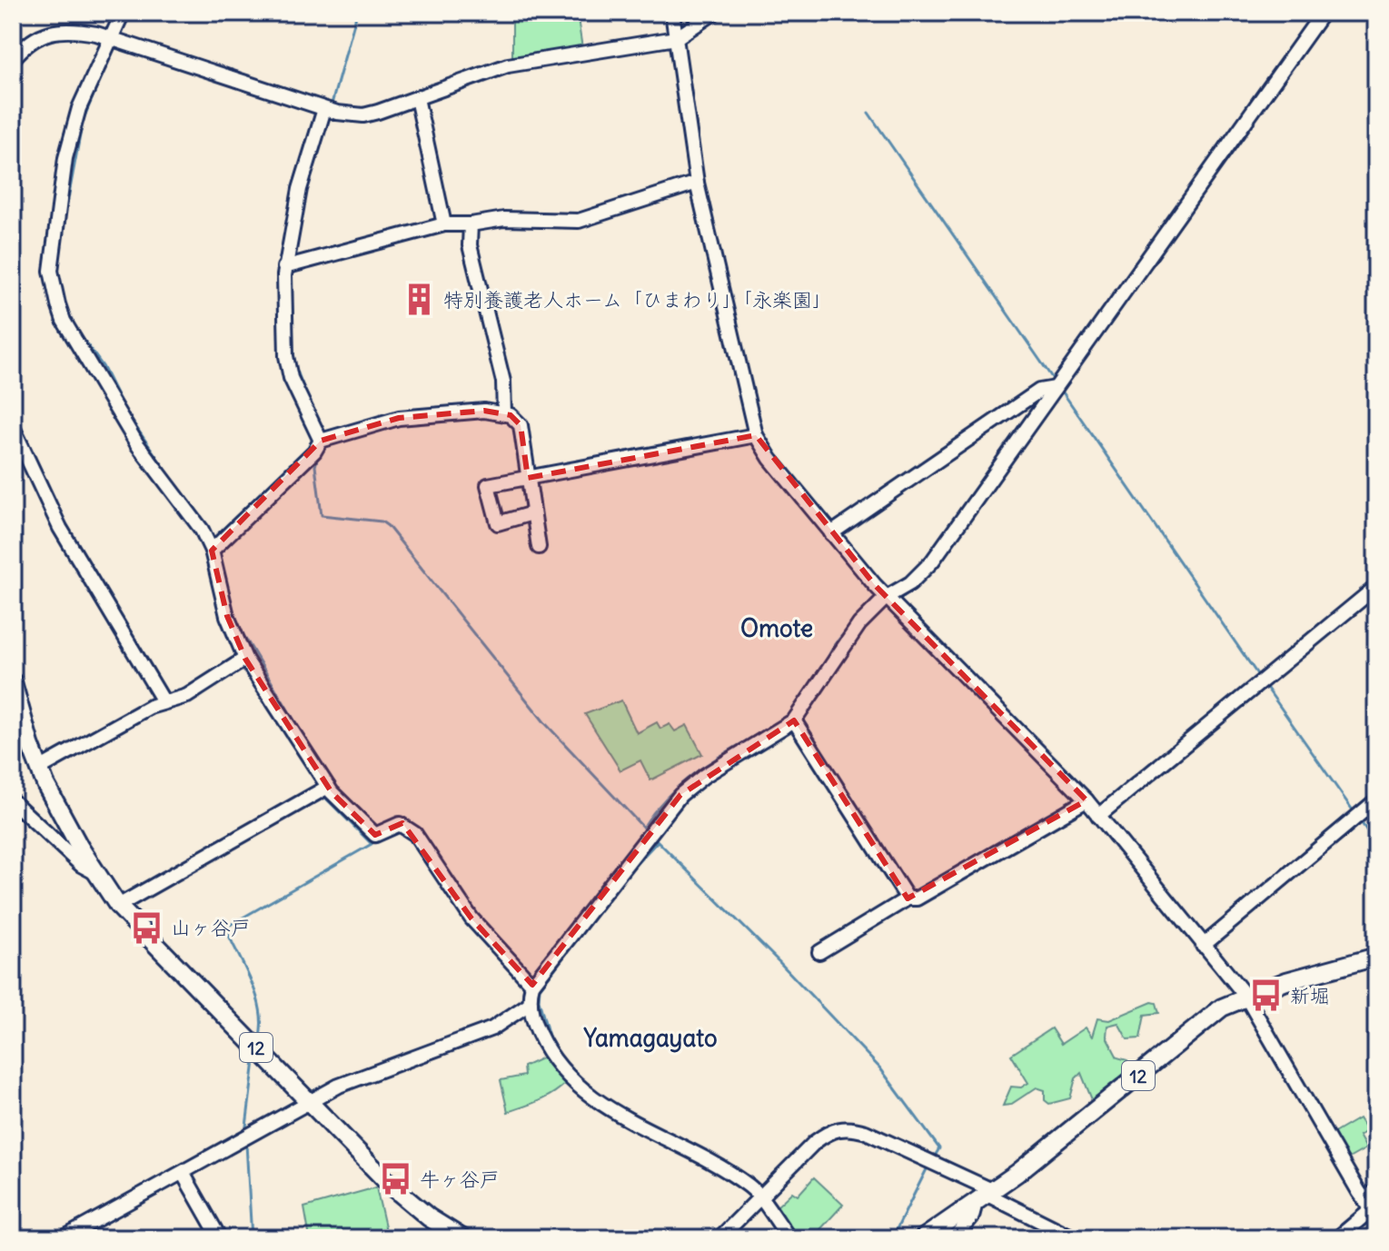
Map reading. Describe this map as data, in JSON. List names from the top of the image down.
{
  "streets": {
    "main road": ["12"]
  },
  "districts": ["Omote", "Yamagayato"],
  "places": {
    "building": ["特別養護老人ホーム「ひまわり」「永楽園」"],
    "bus stop": ["山ヶ谷戸", "新堀", "牛ヶ谷戸"]
  }
}
